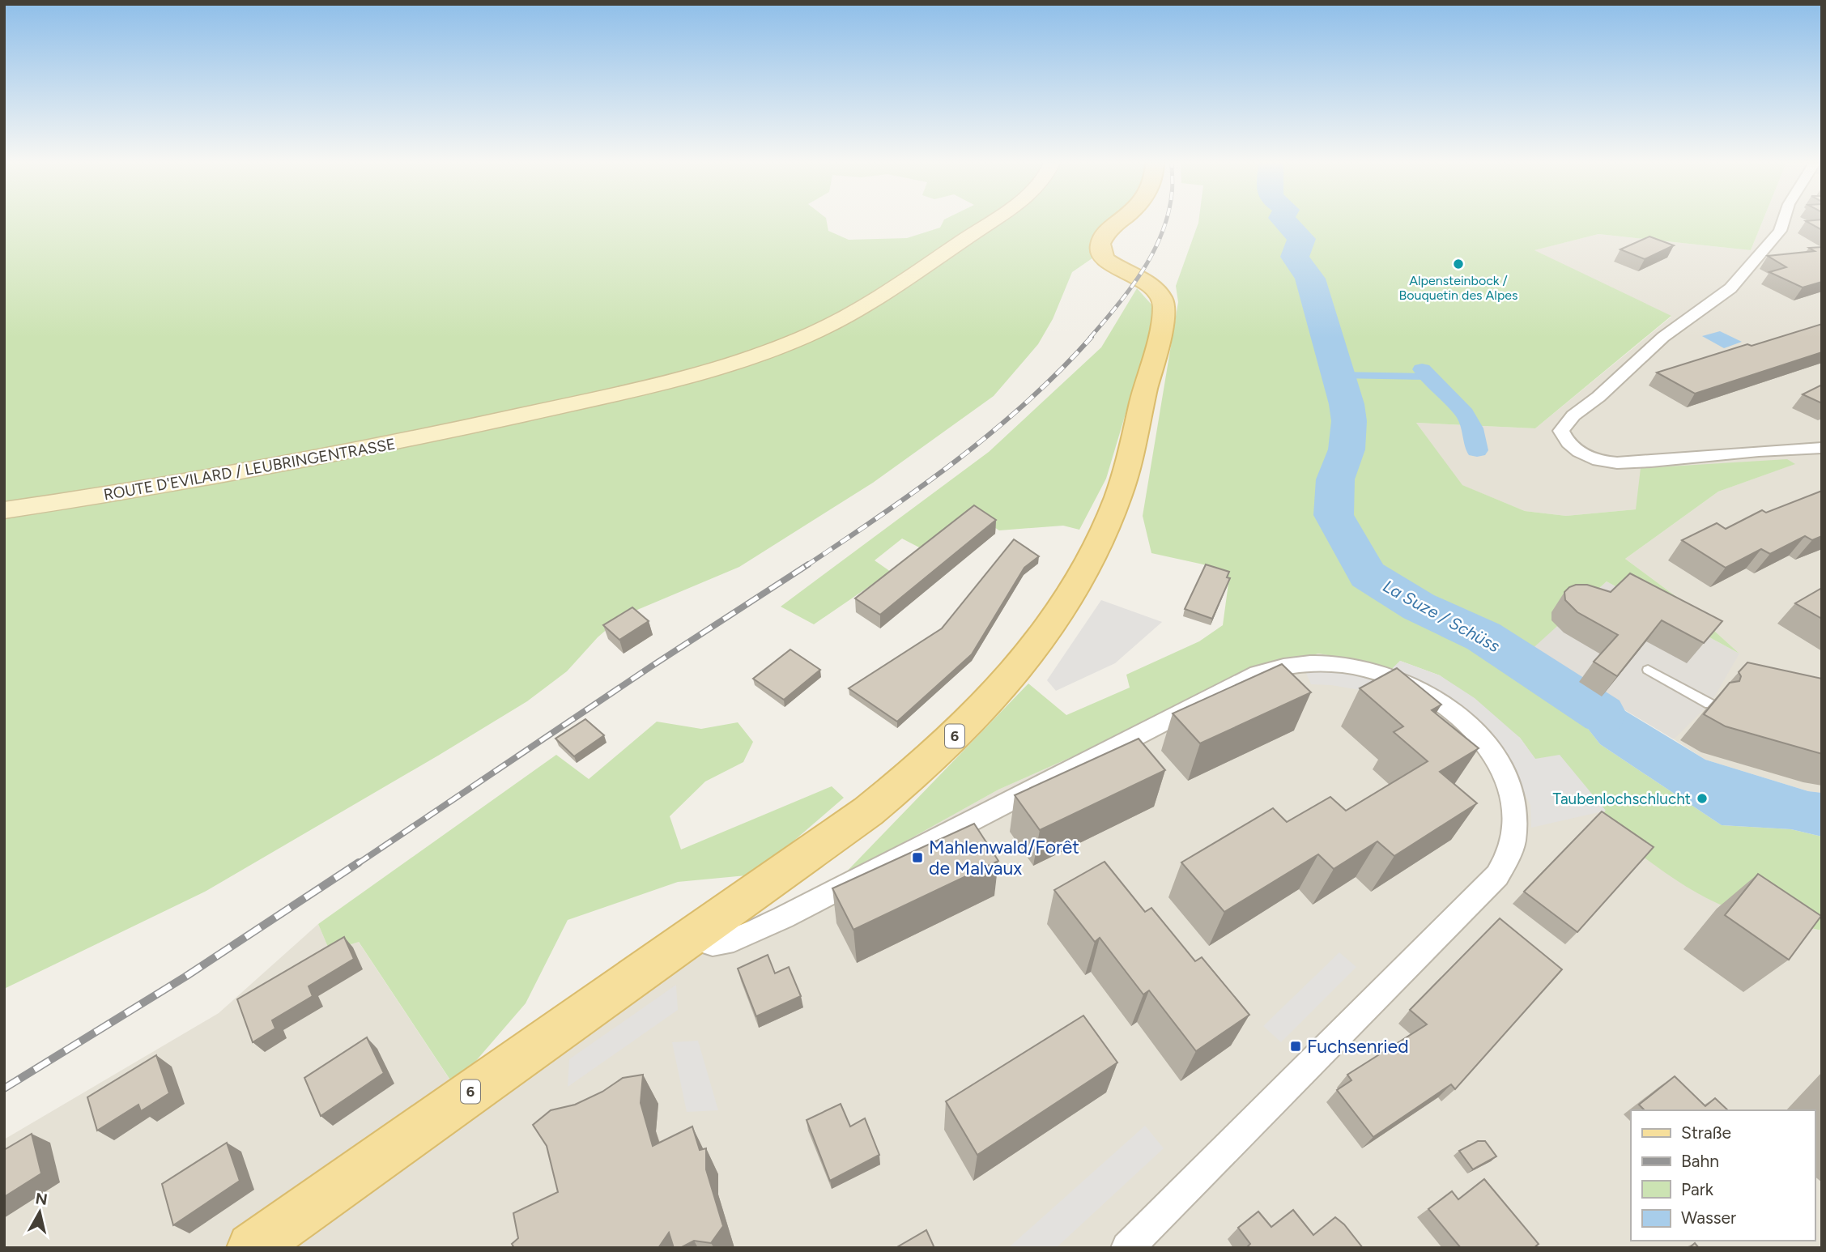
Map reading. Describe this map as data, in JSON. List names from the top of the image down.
{
  "streets": {
    "main road": ["6"],
    "street": ["ROUTE D'EVILARD / LEUBRINGENTRASSE"]
  },
  "water": ["La Suze / Schüss"],
  "places": {
    "other": ["Alpensteinbock / Bouquetin des Alpes", "Taubenlochschlucht"],
    "transit": ["Mahlenwald/Forêt de Malvaux", "Fuchsenried"]
  },
  "legend": [
    "Straße",
    "Bahn",
    "Park",
    "Wasser"
  ],
  "north": "top"
}
